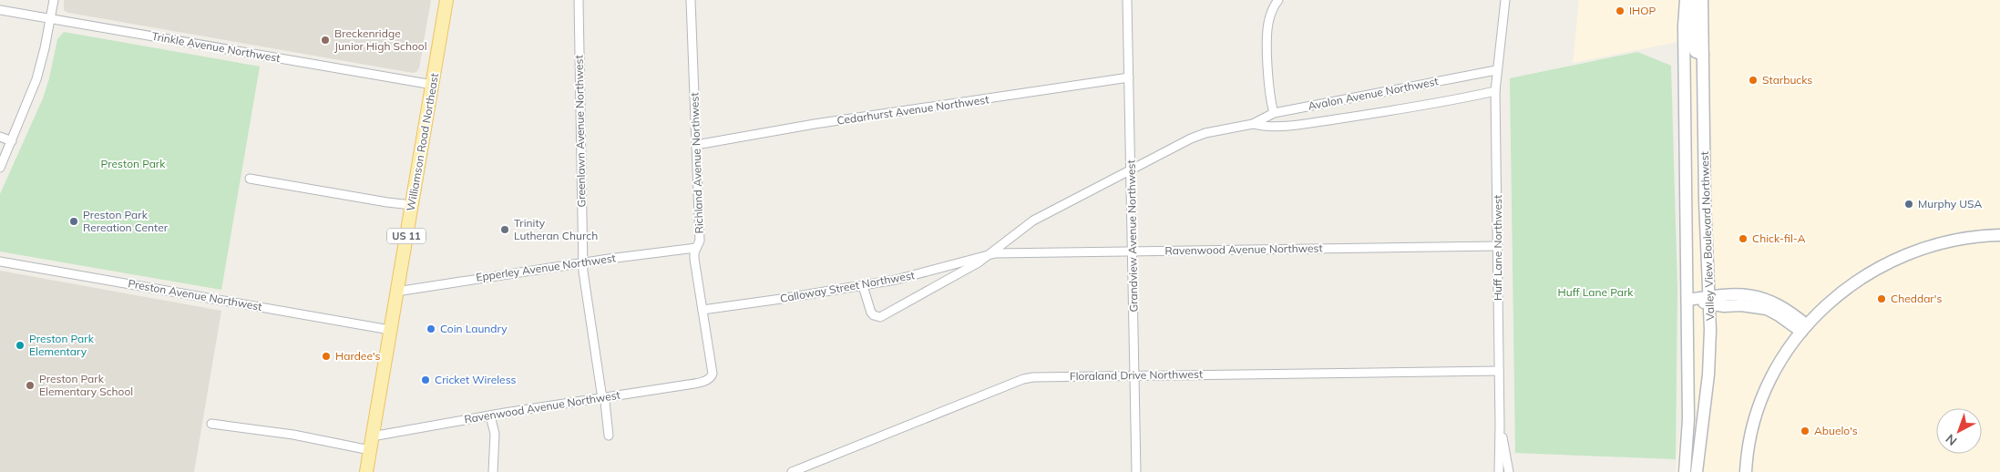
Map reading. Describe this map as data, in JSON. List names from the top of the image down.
{
  "streets": {
    "main road": ["Williamson Road Northeast", "US 11", "Valley View Boulevard Northwest"],
    "street": [
      "Trinkle Avenue Northwest",
      "Avalon Avenue Northwest",
      "Cedarhurst Avenue Northwest",
      "Greenlawn Avenue Northwest",
      "Richland Avenue Northwest",
      "Grandview Avenue Northwest",
      "Huff Lane Northwest",
      "Ravenwood Avenue Northwest",
      "Epperley Avenue Northwest",
      "Calloway Street Northwest",
      "Preston Avenue Northwest",
      "Floraland Drive Northwest"
    ]
  },
  "crossings": [
    ["Trinkle Avenue Northwest", "Williamson Road Northeast"],
    ["Avalon Avenue Northwest", "Grandview Avenue Northwest"],
    ["Avalon Avenue Northwest", "Huff Lane Northwest"],
    ["Avalon Avenue Northwest", "Ravenwood Avenue Northwest"],
    ["Avalon Avenue Northwest", "Calloway Street Northwest"],
    ["Cedarhurst Avenue Northwest", "Richland Avenue Northwest"],
    ["Cedarhurst Avenue Northwest", "Grandview Avenue Northwest"],
    ["Greenlawn Avenue Northwest", "Ravenwood Avenue Northwest"],
    ["Greenlawn Avenue Northwest", "Epperley Avenue Northwest"],
    ["Williamson Road Northeast", "Ravenwood Avenue Northwest"],
    ["Williamson Road Northeast", "Epperley Avenue Northwest"],
    ["Williamson Road Northeast", "Preston Avenue Northwest"],
    ["Richland Avenue Northwest", "Ravenwood Avenue Northwest"],
    ["Richland Avenue Northwest", "Epperley Avenue Northwest"],
    ["Richland Avenue Northwest", "Calloway Street Northwest"],
    ["Grandview Avenue Northwest", "Ravenwood Avenue Northwest"],
    ["Grandview Avenue Northwest", "Floraland Drive Northwest"],
    ["Huff Lane Northwest", "Ravenwood Avenue Northwest"],
    ["Huff Lane Northwest", "Floraland Drive Northwest"],
    ["Ravenwood Avenue Northwest", "Calloway Street Northwest"]
  ],
  "parks": ["Preston Park", "Huff Lane Park"],
  "places": [
    "IHOP",
    "Breckenridge Junior High School",
    "Starbucks",
    "Murphy USA",
    "Preston Park Rereation Center",
    "Trinity Lutheran Church",
    "Chick-fil-A",
    "Cheddar's",
    "Coin Laundry",
    "Preston Park Elementary",
    "Hardee's",
    "Cricket Wireless",
    "Preston Park Elementary School",
    "Abuelo's"
  ],
  "north": "bottom left"
}
